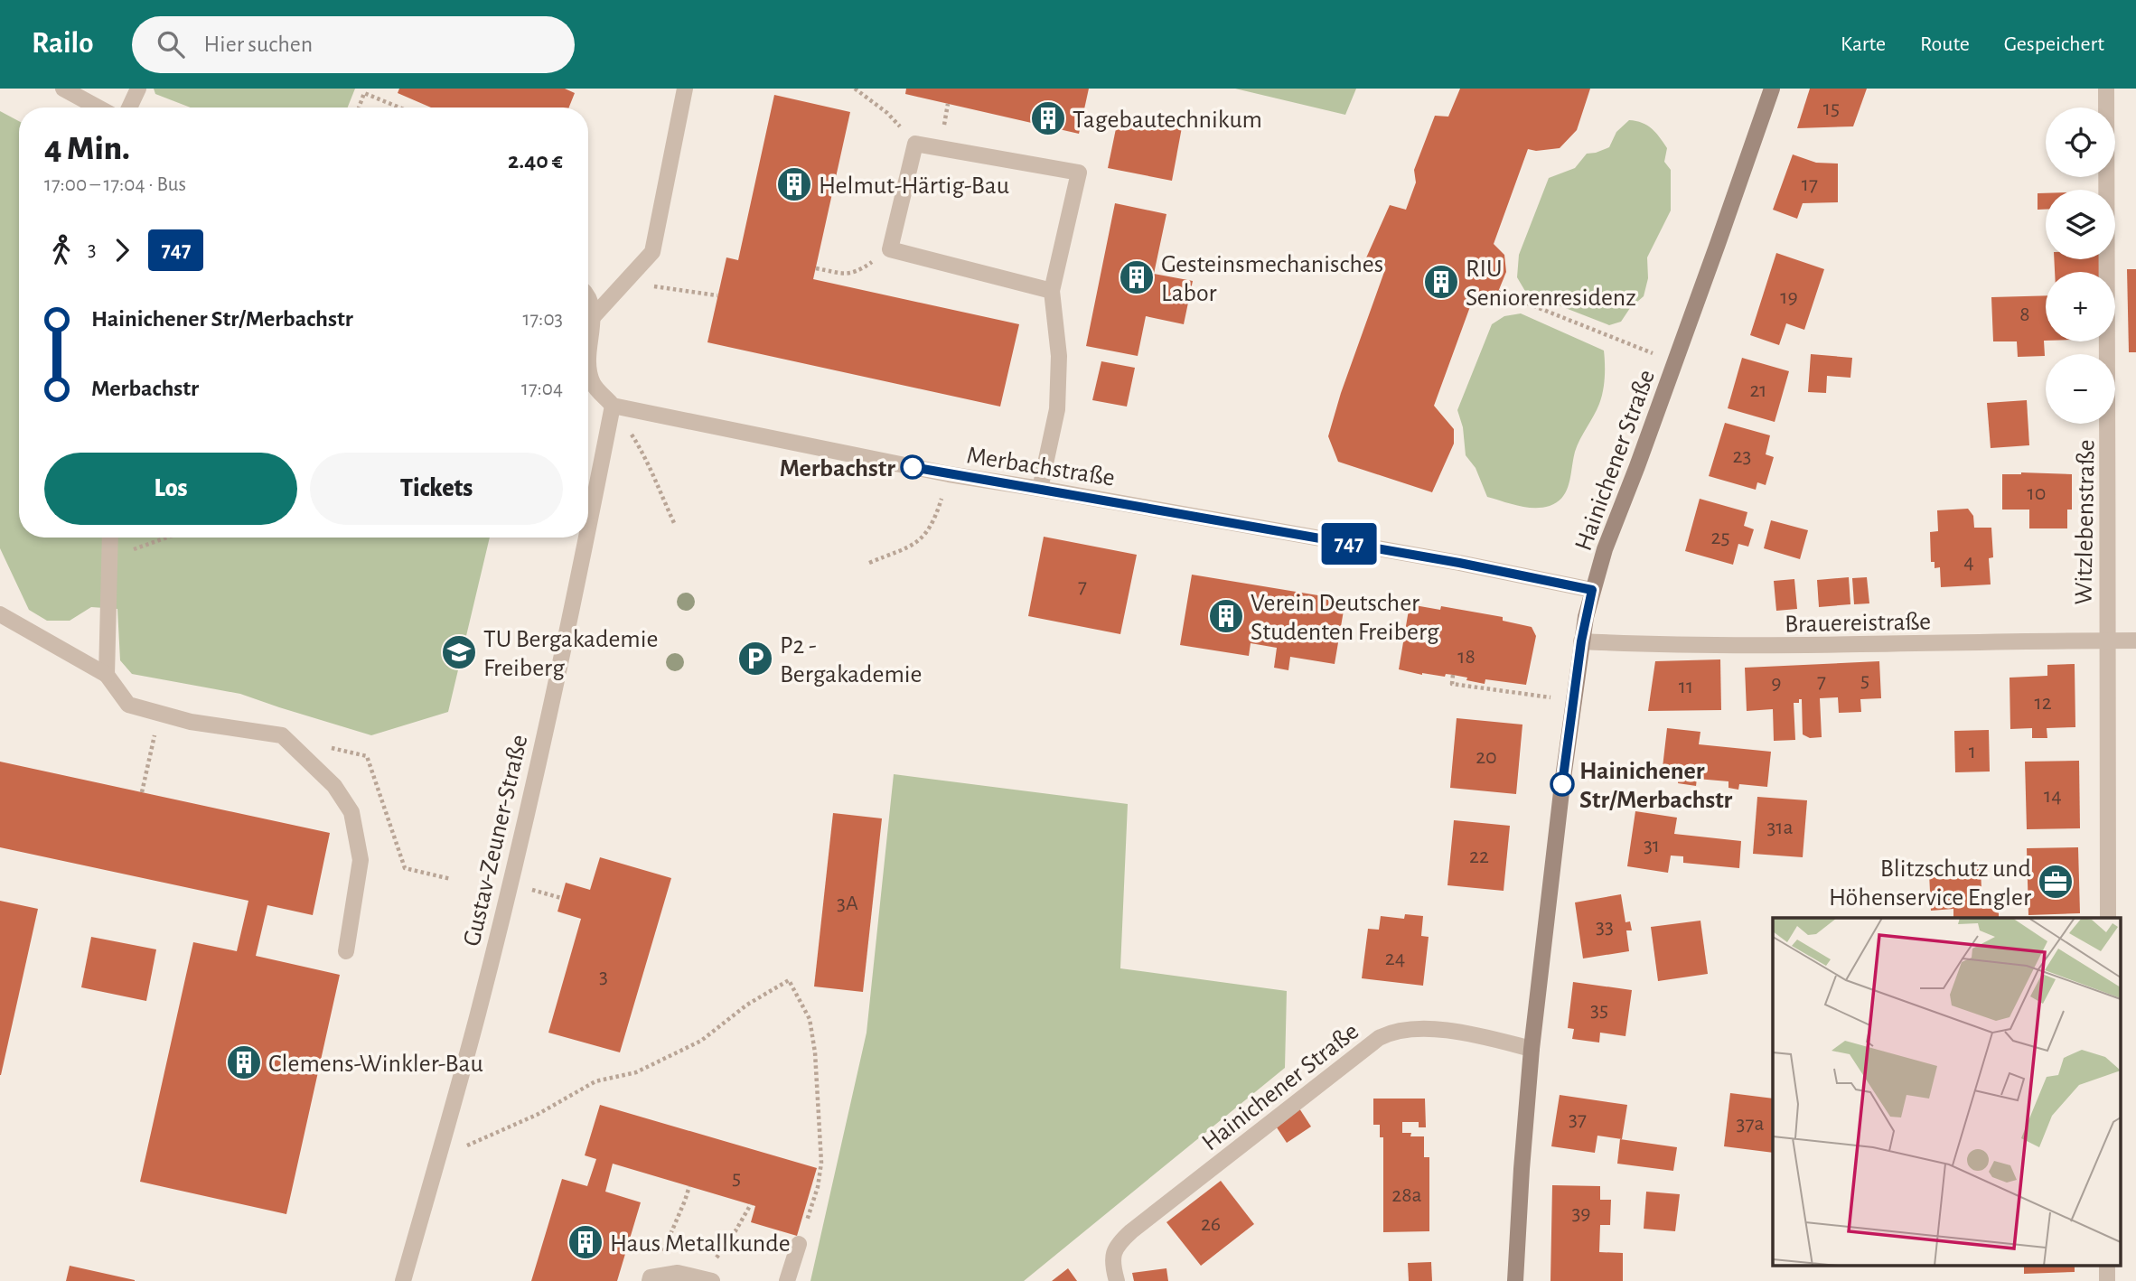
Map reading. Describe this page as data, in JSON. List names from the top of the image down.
{
  "streets": {
    "main road": ["Hainichener Straße"],
    "street": [
      "Merbachstraße",
      "Witzlebenstraße",
      "Brauereistraße",
      "Gustav-Zeuner-Straße"
    ]
  },
  "crossings": [
    ["Hainichener Straße", "Merbachstraße"],
    ["Hainichener Straße", "Brauereistraße"],
    ["Merbachstraße", "Gustav-Zeuner-Straße"],
    ["Witzlebenstraße", "Brauereistraße"]
  ],
  "places": {
    "building": [
      "Tagebautechnikum",
      "Helmut-Härtig-Bau",
      "Gesteinsmechanisches Labor",
      "RIU Seniorenresidenz",
      "Verein Deutscher Studenten Freiberg",
      "Clemens-Winkler-Bau",
      "Haus Metallkunde"
    ],
    "other": ["Merbachstr", "Hainichener Str/Merbachstr"],
    "school or university": ["TU Bergakademie Freiberg"],
    "parking": ["P2 - Bergakademie"],
    "office": ["Blitzschutz und Höhenservice Engler"]
  },
  "lines": ["bus line 747"],
  "house_numbers": [
    "15",
    "17",
    "19",
    "8",
    "21",
    "23",
    "10",
    "25",
    "4",
    "7",
    "18",
    "5",
    "7",
    "9",
    "11",
    "12",
    "1",
    "20",
    "14",
    "31a",
    "31",
    "22",
    "3A",
    "33",
    "24",
    "3",
    "35",
    "37",
    "37a",
    "5",
    "28a",
    "39",
    "26"
  ],
  "page": {
    "header": "Railo",
    "search": "Hier suchen",
    "nav": ["Karte", "Route", "Gespeichert"],
    "on_map": "747",
    "map_buttons": ["+", "−"],
    "heading": ["4 Min.", "17:00 – 17:04 · Bus", "2.40 €"],
    "legs": ["3", "747"],
    "list": [
      {
        "name": "Hainichener Str/Merbachstr",
        "value": "17:03"
      },
      {
        "name": "Merbachstr",
        "value": "17:04"
      }
    ],
    "buttons": ["Los", "Tickets"]
  }
}
